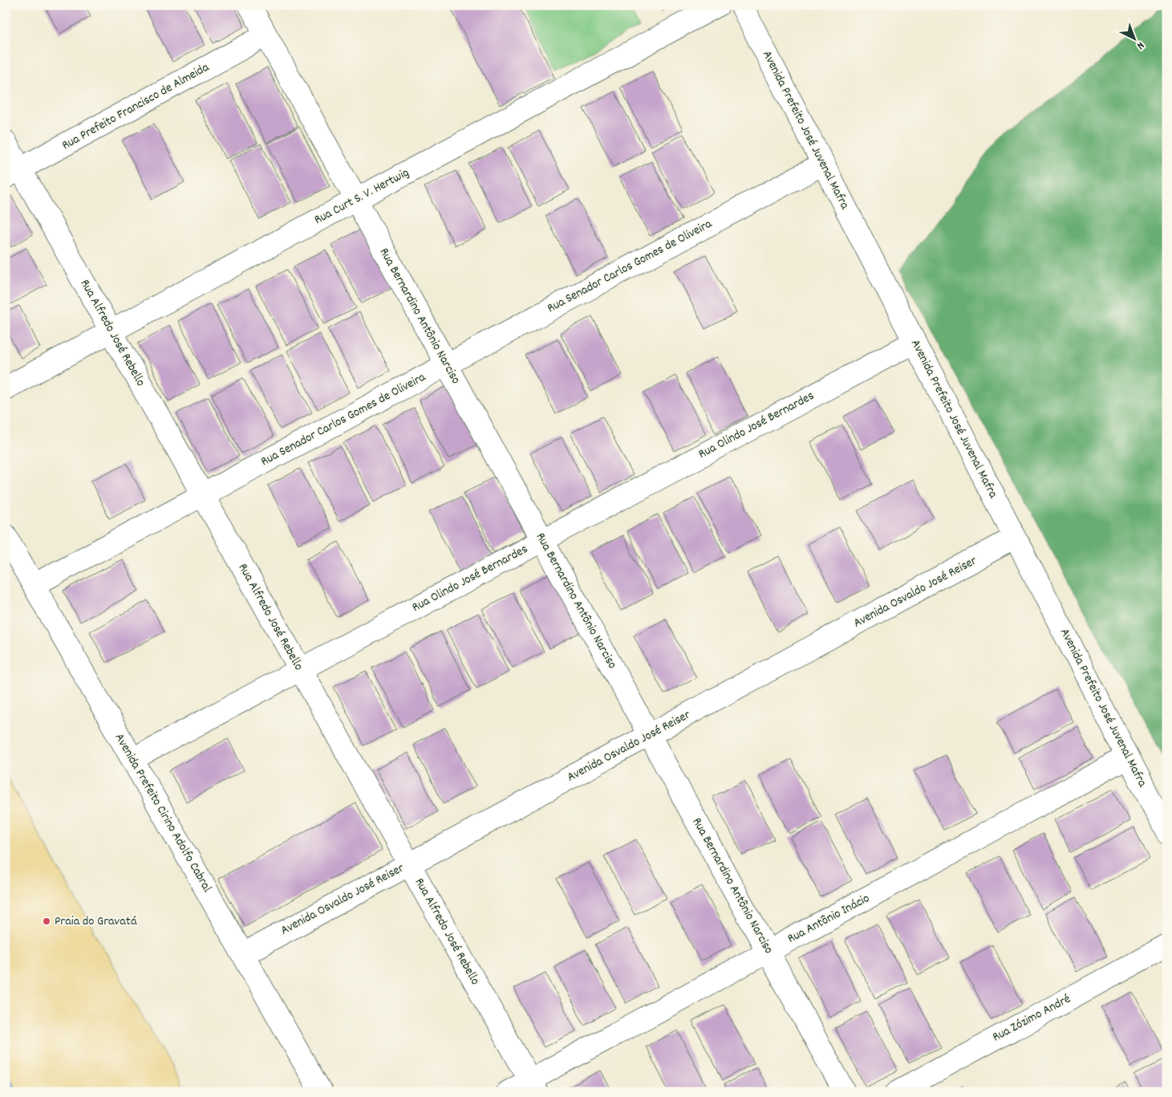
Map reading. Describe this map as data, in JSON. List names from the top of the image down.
{
  "streets": {
    "street": [
      "Rua Prefeito Francisco de Almeida",
      "Avenida Prefeito José Juvenal Mafra",
      "Rua Curt S. V. Hertwig",
      "Rua Senador Carlos Gomes de Oliveira",
      "Rua Bernardino Antônio Narciso",
      "Rua Alfredo José Rebello",
      "Rua Olindo José Bernardes",
      "Avenida Osvaldo José Reiser",
      "Avenida Prefeito Cirino Adolfo Cabral",
      "Rua Antônio Inácio",
      "Rua Zózimo André"
    ]
  },
  "crossings": [
    ["Rua Prefeito Francisco de Almeida", "Rua Bernardino Antônio Narciso"],
    ["Rua Prefeito Francisco de Almeida", "Rua Alfredo José Rebello"],
    ["Avenida Prefeito José Juvenal Mafra", "Rua Senador Carlos Gomes de Oliveira"],
    ["Avenida Prefeito José Juvenal Mafra", "Rua Olindo José Bernardes"],
    ["Avenida Prefeito José Juvenal Mafra", "Avenida Osvaldo José Reiser"],
    ["Avenida Prefeito José Juvenal Mafra", "Rua Antônio Inácio"],
    ["Rua Curt S. V. Hertwig", "Rua Bernardino Antônio Narciso"],
    ["Rua Curt S. V. Hertwig", "Rua Alfredo José Rebello"],
    ["Rua Senador Carlos Gomes de Oliveira", "Rua Bernardino Antônio Narciso"],
    ["Rua Senador Carlos Gomes de Oliveira", "Rua Alfredo José Rebello"],
    ["Rua Senador Carlos Gomes de Oliveira", "Avenida Prefeito Cirino Adolfo Cabral"],
    ["Rua Bernardino Antônio Narciso", "Rua Olindo José Bernardes"],
    ["Rua Bernardino Antônio Narciso", "Avenida Osvaldo José Reiser"],
    ["Rua Bernardino Antônio Narciso", "Rua Antônio Inácio"],
    ["Rua Alfredo José Rebello", "Rua Olindo José Bernardes"],
    ["Rua Alfredo José Rebello", "Avenida Osvaldo José Reiser"],
    ["Rua Alfredo José Rebello", "Rua Antônio Inácio"],
    ["Rua Olindo José Bernardes", "Avenida Prefeito Cirino Adolfo Cabral"],
    ["Avenida Osvaldo José Reiser", "Avenida Prefeito Cirino Adolfo Cabral"]
  ],
  "places": ["Praia do Gravatá"],
  "north": "bottom right"
}
